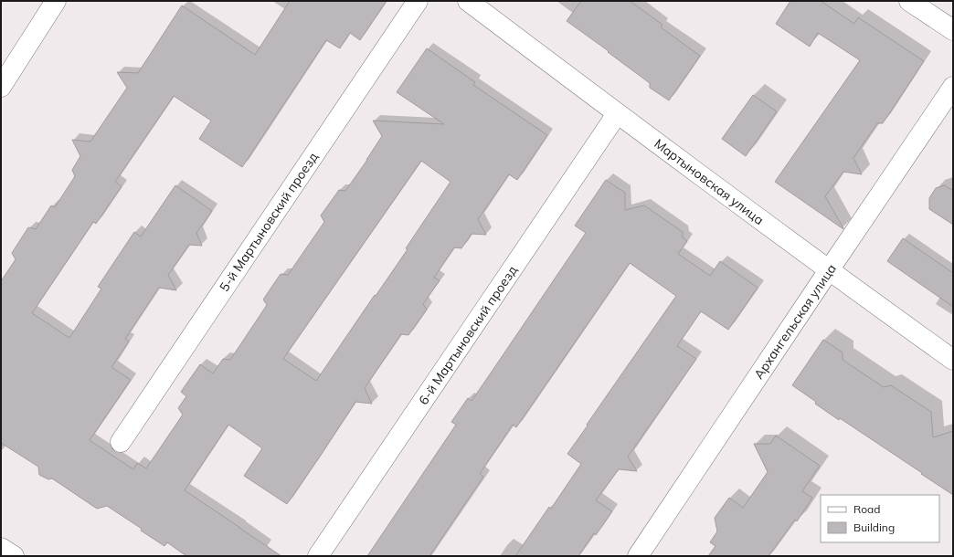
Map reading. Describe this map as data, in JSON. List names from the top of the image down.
{
  "streets": {
    "street": [
      "Мартыновская улица",
      "5-й Мартыновский проезд",
      "Архангельская улица",
      "6-й Мартыновский проезд"
    ]
  },
  "crossings": [
    ["Мартыновская улица", "Архангельская улица"],
    ["Мартыновская улица", "6-й Мартыновский проезд"]
  ],
  "legend": ["Road", "Building"]
}
